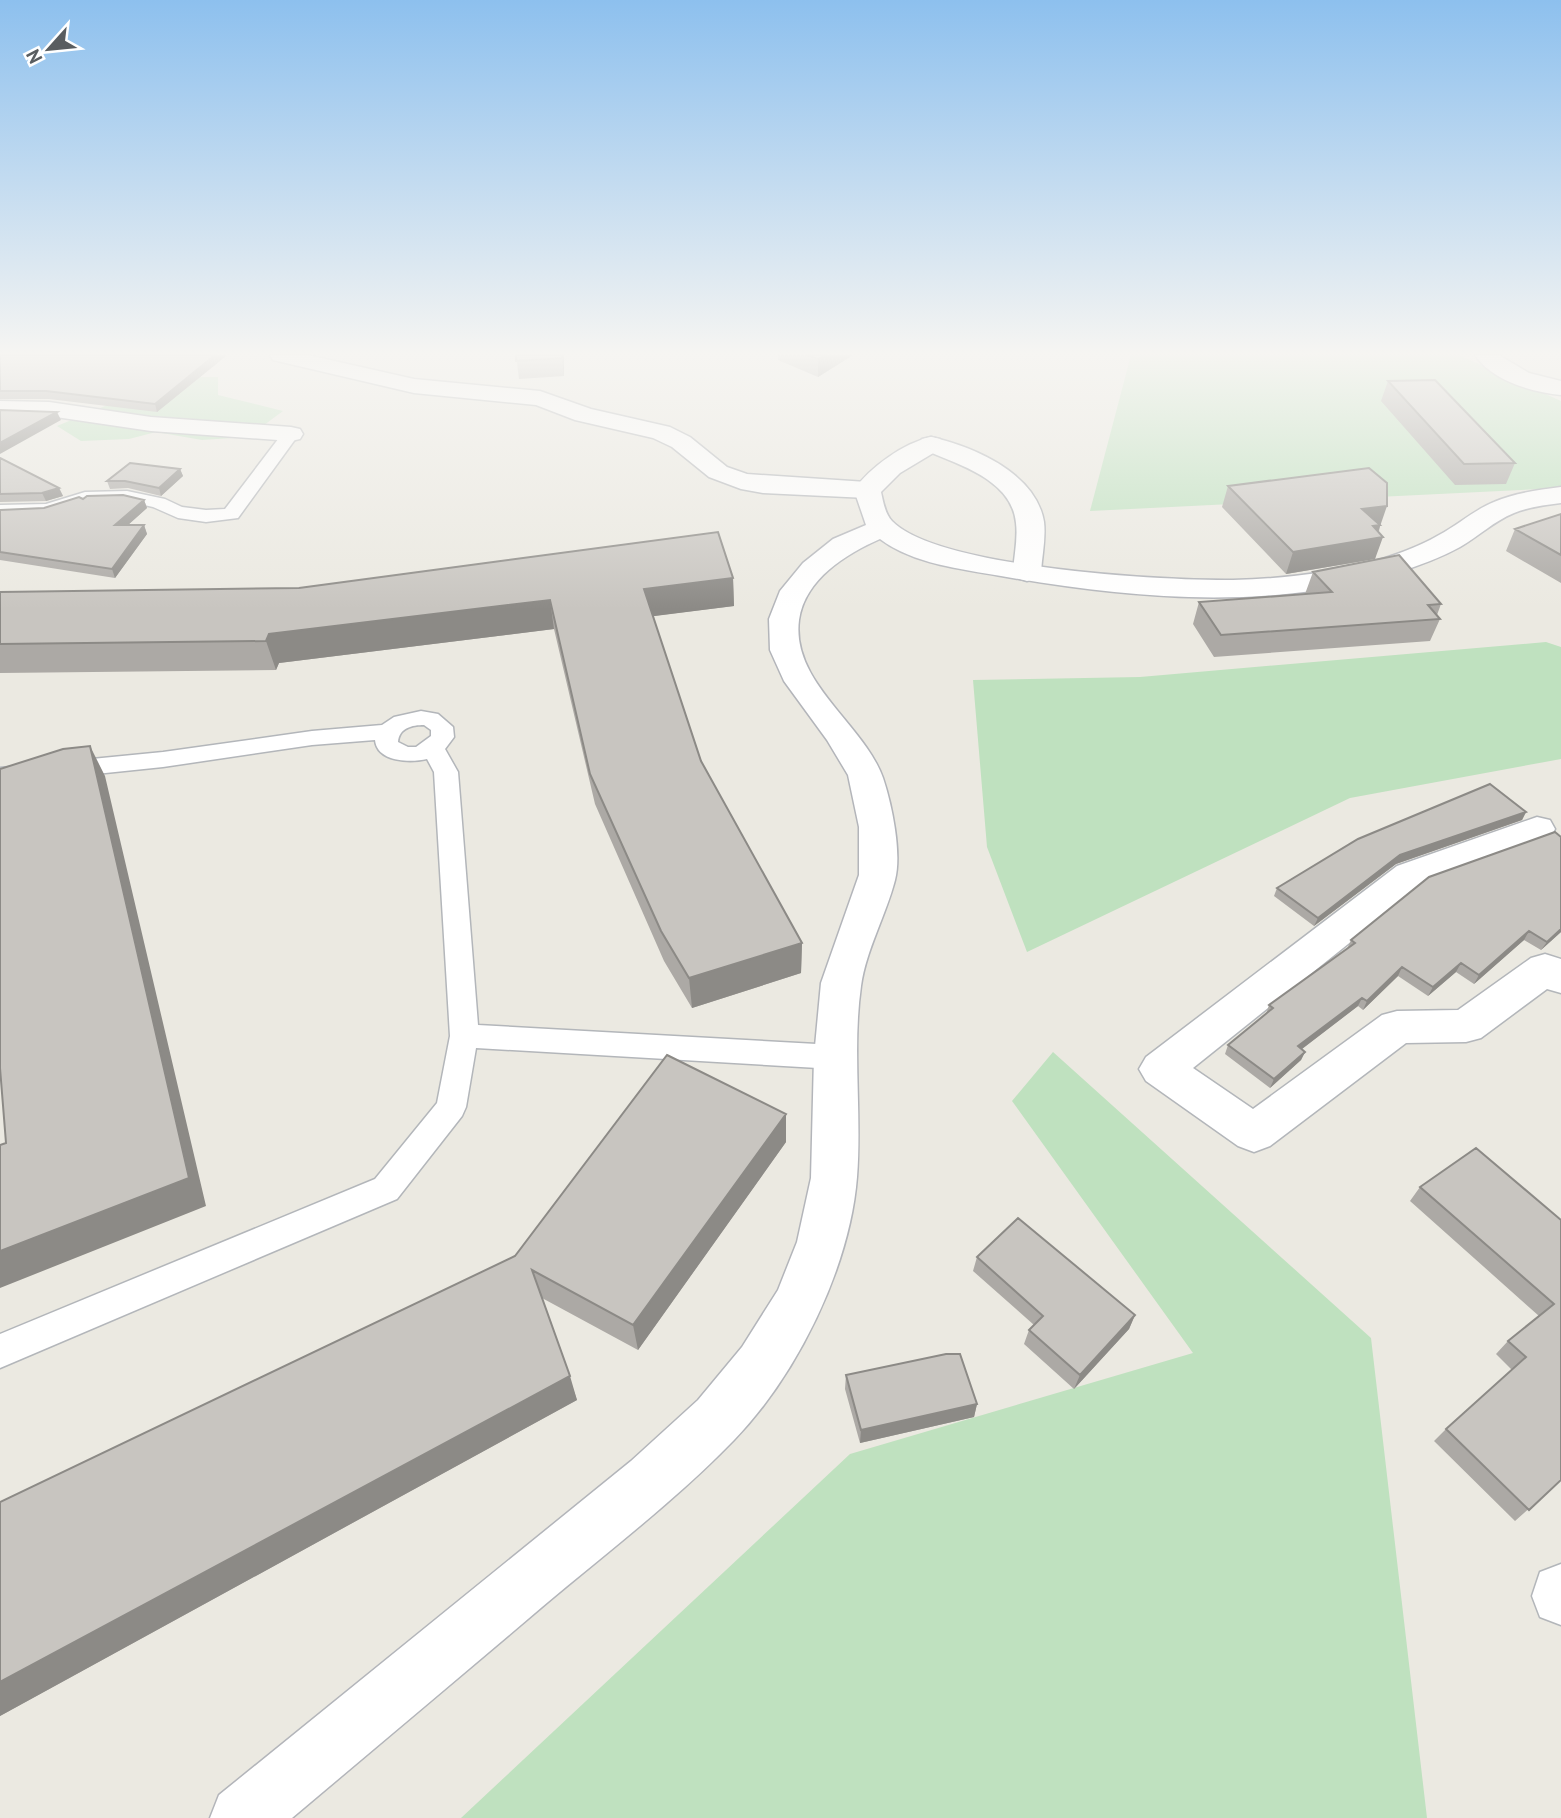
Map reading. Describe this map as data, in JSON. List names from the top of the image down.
{
  "north": "bottom left"
}
